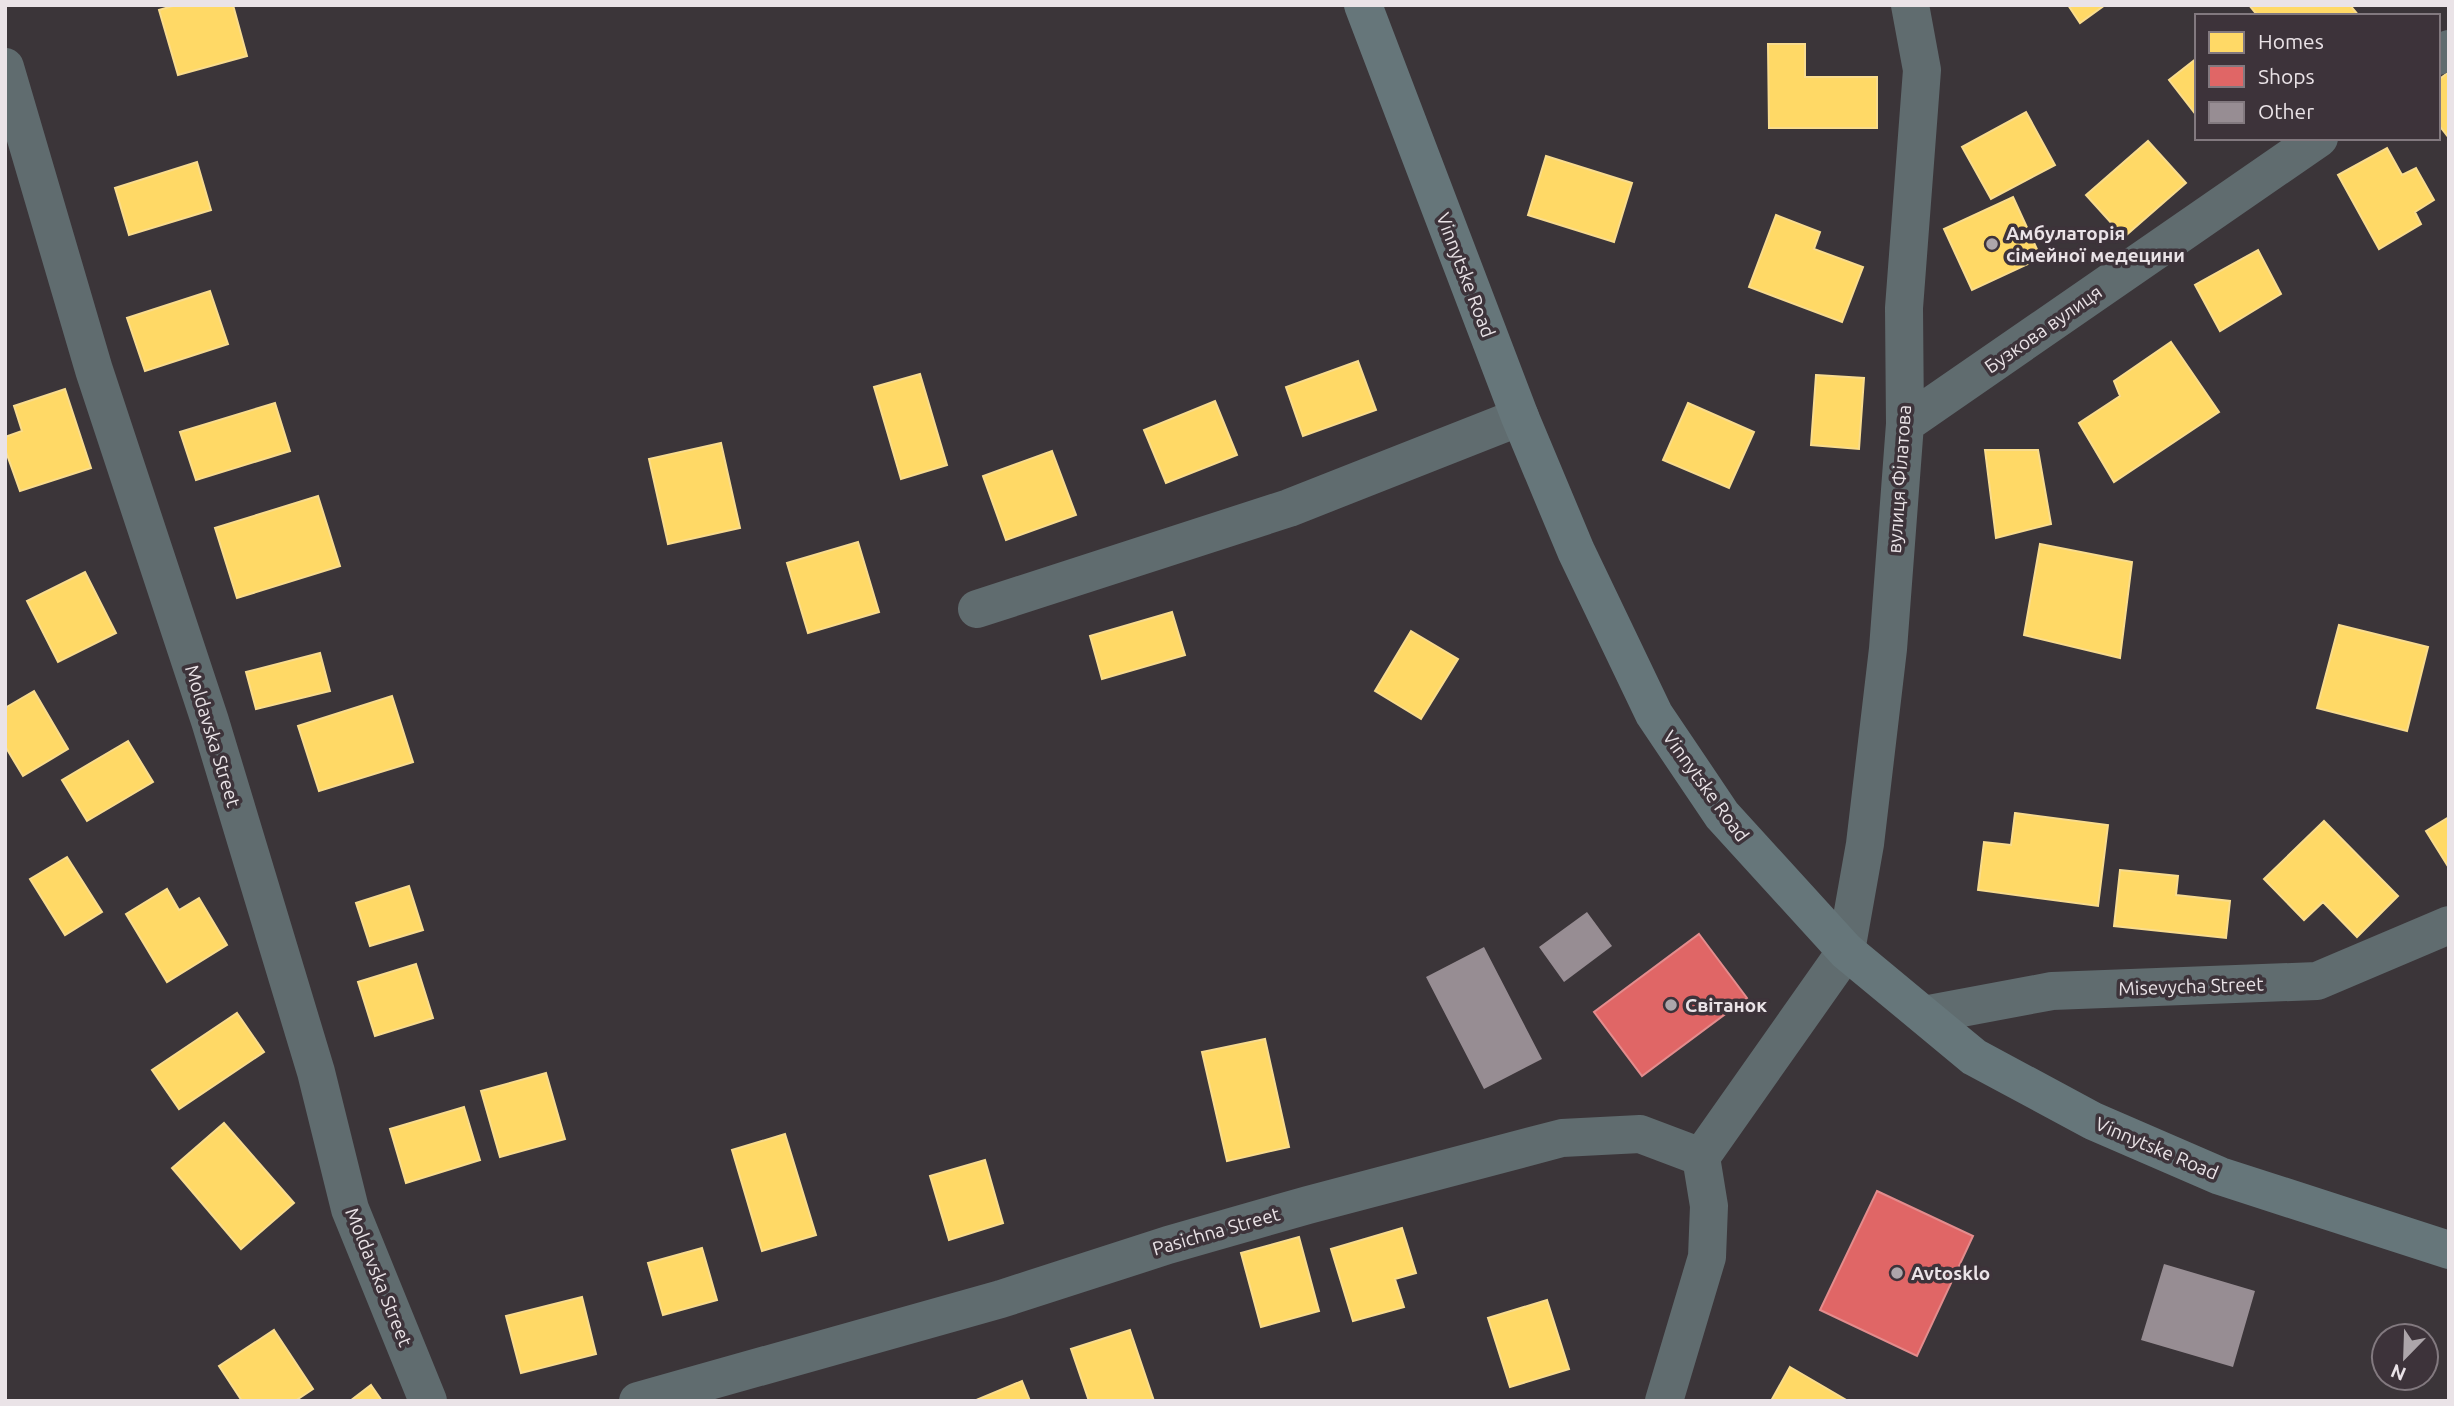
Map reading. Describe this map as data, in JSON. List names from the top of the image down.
{
  "streets": {
    "main road": ["Vinnytske Road"],
    "street": [
      "Бузкова вулиця",
      "вулиця Філатова",
      "Moldavska Street",
      "Misevycha Street",
      "Pasichna Street"
    ]
  },
  "crossings": [
    ["Vinnytske Road", "вулиця Філатова"],
    ["Vinnytske Road", "Misevycha Street"],
    ["Бузкова вулиця", "вулиця Філатова"]
  ],
  "places": ["Амбулаторія сімейної медецини", "Світанок", "Avtosklo"],
  "legend": ["Homes", "Shops", "Other"],
  "north": "bottom left"
}
